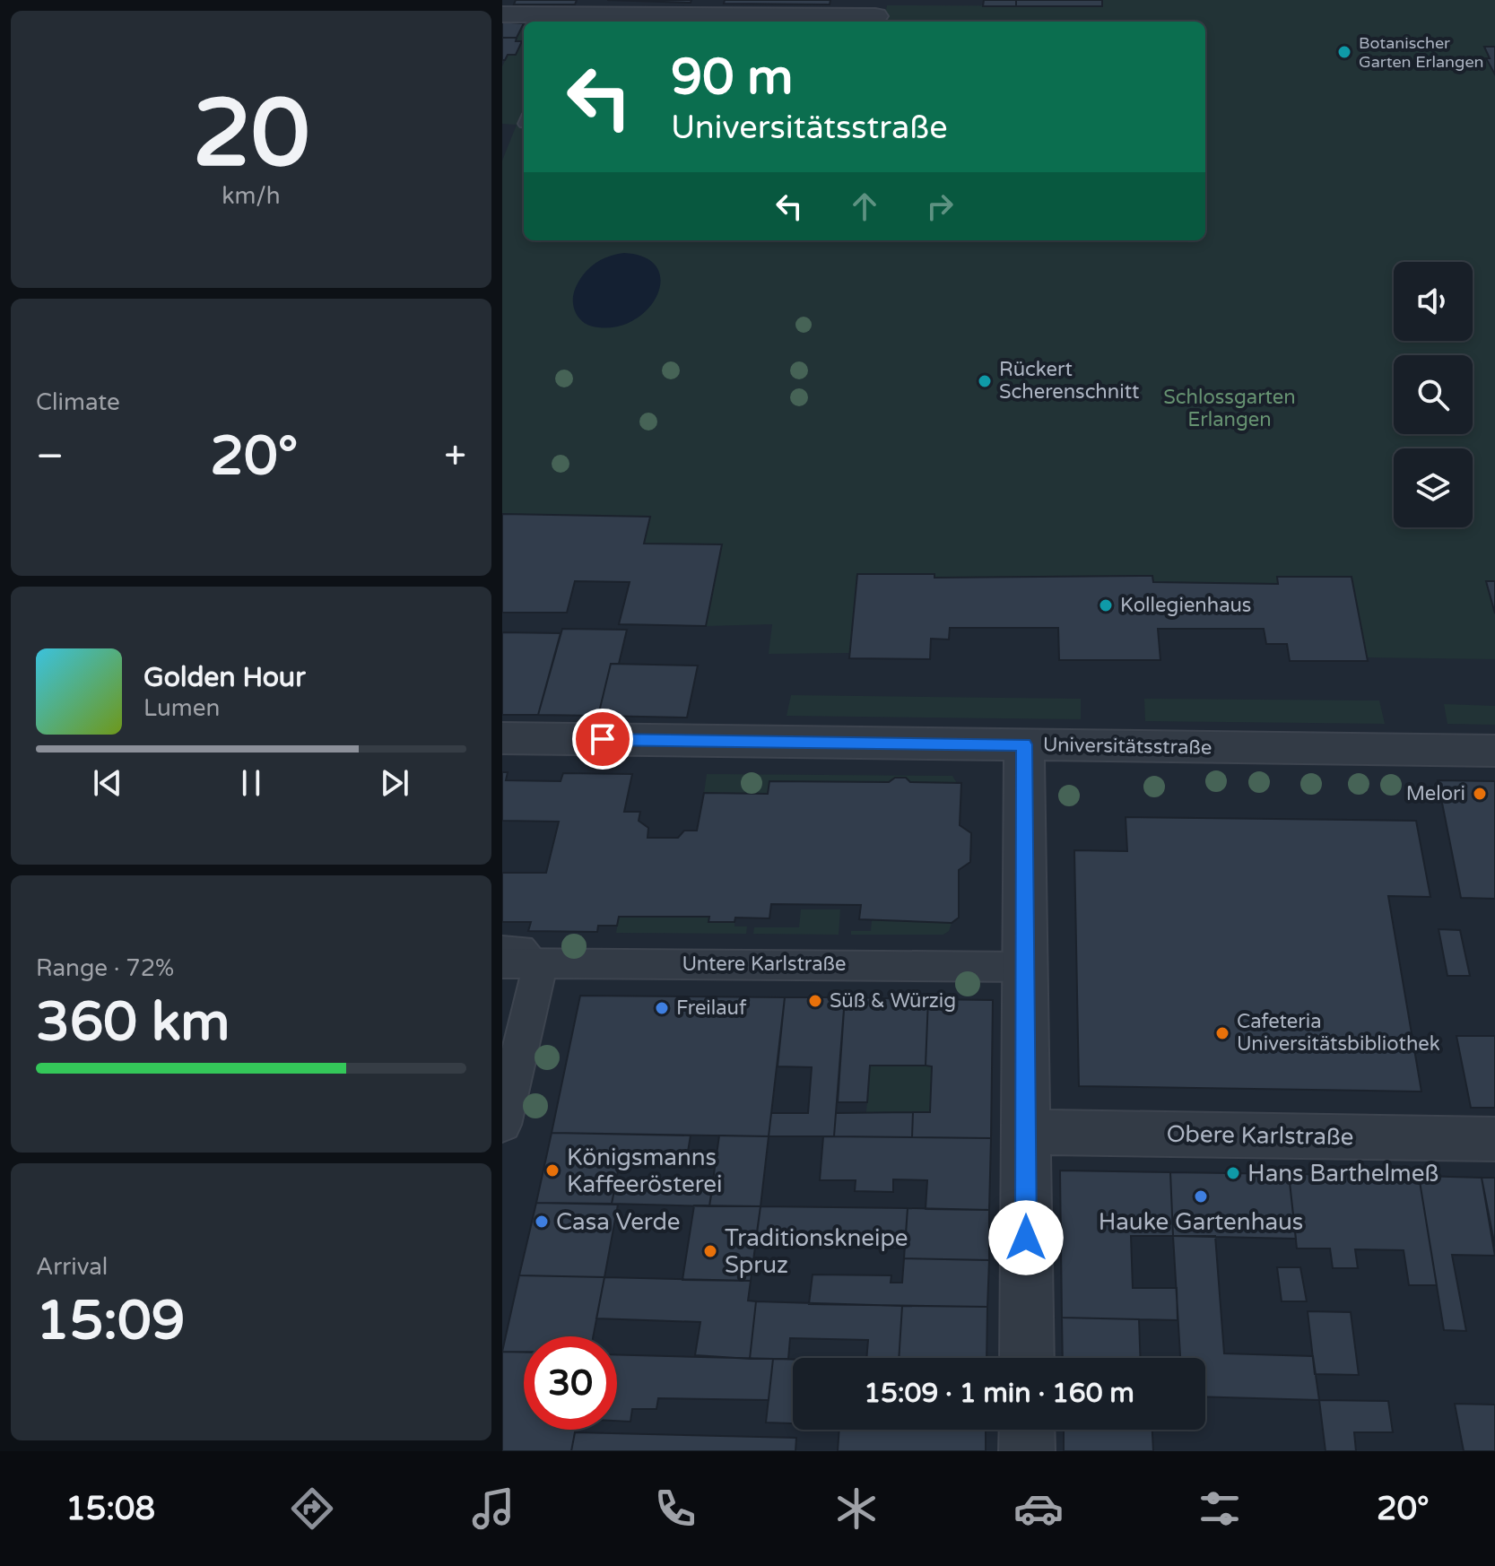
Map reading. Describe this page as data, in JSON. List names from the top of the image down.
{
  "streets": {
    "street": ["Universitätsstraße", "Untere Karlstraße", "Obere Karlstraße"]
  },
  "parks": ["Schlossgarten Erlangen"],
  "places": [
    "Botanischer Garten Erlangen",
    "Rückert Scherenschnitt",
    "Kollegienhaus",
    "Melori",
    "Süß & Würzig",
    "Freilauf",
    "Cafeteria Universitätsbibliothek",
    "Königsmanns Kaffeerösterei",
    "Hans Barthelmeß",
    "Hauke Gartenhaus",
    "Casa Verde",
    "Traditionskneipe Spruz"
  ],
  "page": {
    "tile": [
      ["20", "km/h"],
      "Climate",
      ["Range · 72%", "360 km"],
      ["Arrival", "15:09"]
    ],
    "turn": ["90 m", "Universitätsstraße"],
    "heat": ["−", "20°", "+"],
    "song": ["Golden Hour", "Lumen"],
    "limit": "30",
    "trip": "15:09 · 1 min · 160 m",
    "tabs": ["15:08", "20°"]
  }
}
